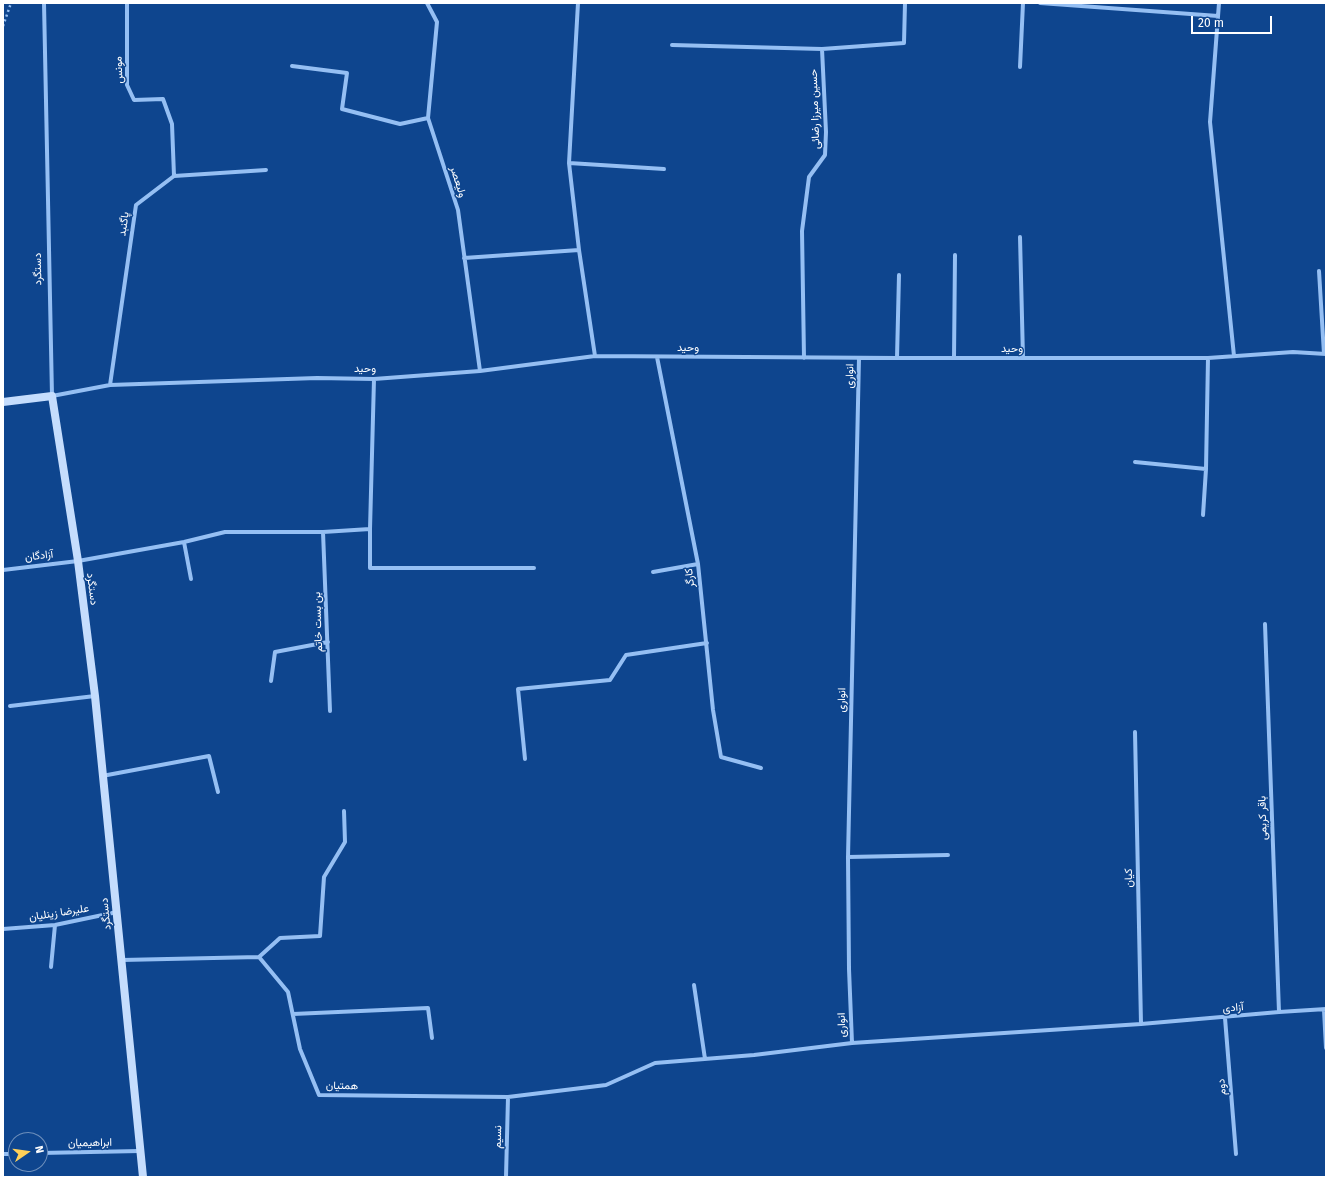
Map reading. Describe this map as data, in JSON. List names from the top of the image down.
{
  "streets": {
    "street": [
      "مونس",
      "حسین میرزا رضائی",
      "ولیعصر",
      "پاگنبد",
      "دستگرد",
      "وحید",
      "انواری",
      "آزادگان",
      "کارگر",
      "بن بست خاتم",
      "باقر کریمی",
      "کیان",
      "علیرضا زینلیان",
      "آزادی",
      "همتیان",
      "دوم",
      "نسیم",
      "ابراهیمیان"
    ]
  },
  "crossings": [
    ["مونس", "پاگنبد"],
    ["حسین میرزا رضائی", "وحید"],
    ["ولیعصر", "وحید"],
    ["پاگنبد", "وحید"],
    ["دستگرد", "وحید"],
    ["دستگرد", "آزادگان"],
    ["دستگرد", "علیرضا زینلیان"],
    ["دستگرد", "ابراهیمیان"],
    ["وحید", "انواری"],
    ["وحید", "کارگر"],
    ["انواری", "آزادی"],
    ["انواری", "همتیان"],
    ["آزادگان", "بن بست خاتم"],
    ["باقر کریمی", "آزادی"],
    ["کیان", "آزادی"],
    ["آزادی", "همتیان"],
    ["آزادی", "دوم"],
    ["همتیان", "نسیم"]
  ],
  "scale_bar": "20 m",
  "north": "right"
}
